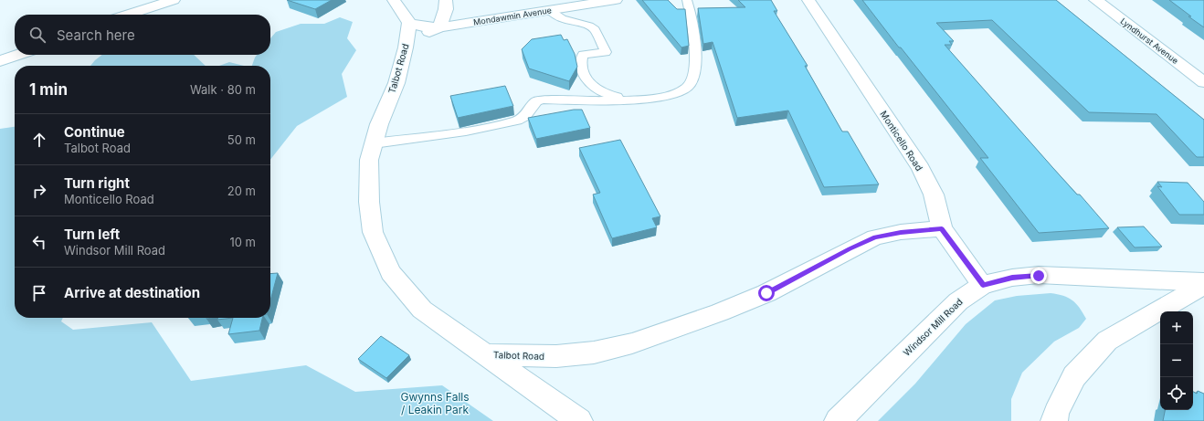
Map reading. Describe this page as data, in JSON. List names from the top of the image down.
{
  "streets": {
    "street": [
      "Mondawmin Avenue",
      "Lyndhurst Avenue",
      "Talbot Road",
      "Monticello Road",
      "Windsor Mill Road"
    ]
  },
  "crossings": [
    ["Mondawmin Avenue", "Talbot Road"],
    ["Talbot Road", "Monticello Road"],
    ["Monticello Road", "Windsor Mill Road"]
  ],
  "parks": ["Gwynns Falls / Leakin Park"],
  "page": {
    "search": "Search here",
    "heading": ["1 min", "Walk · 80 m"],
    "list": [
      ["Continue", "Talbot Road", "50 m"],
      ["Turn right", "Monticello Road", "20 m"],
      ["Turn left", "Windsor Mill Road", "10 m"],
      "Arrive at destination"
    ],
    "map_buttons": ["+", "−"]
  }
}
